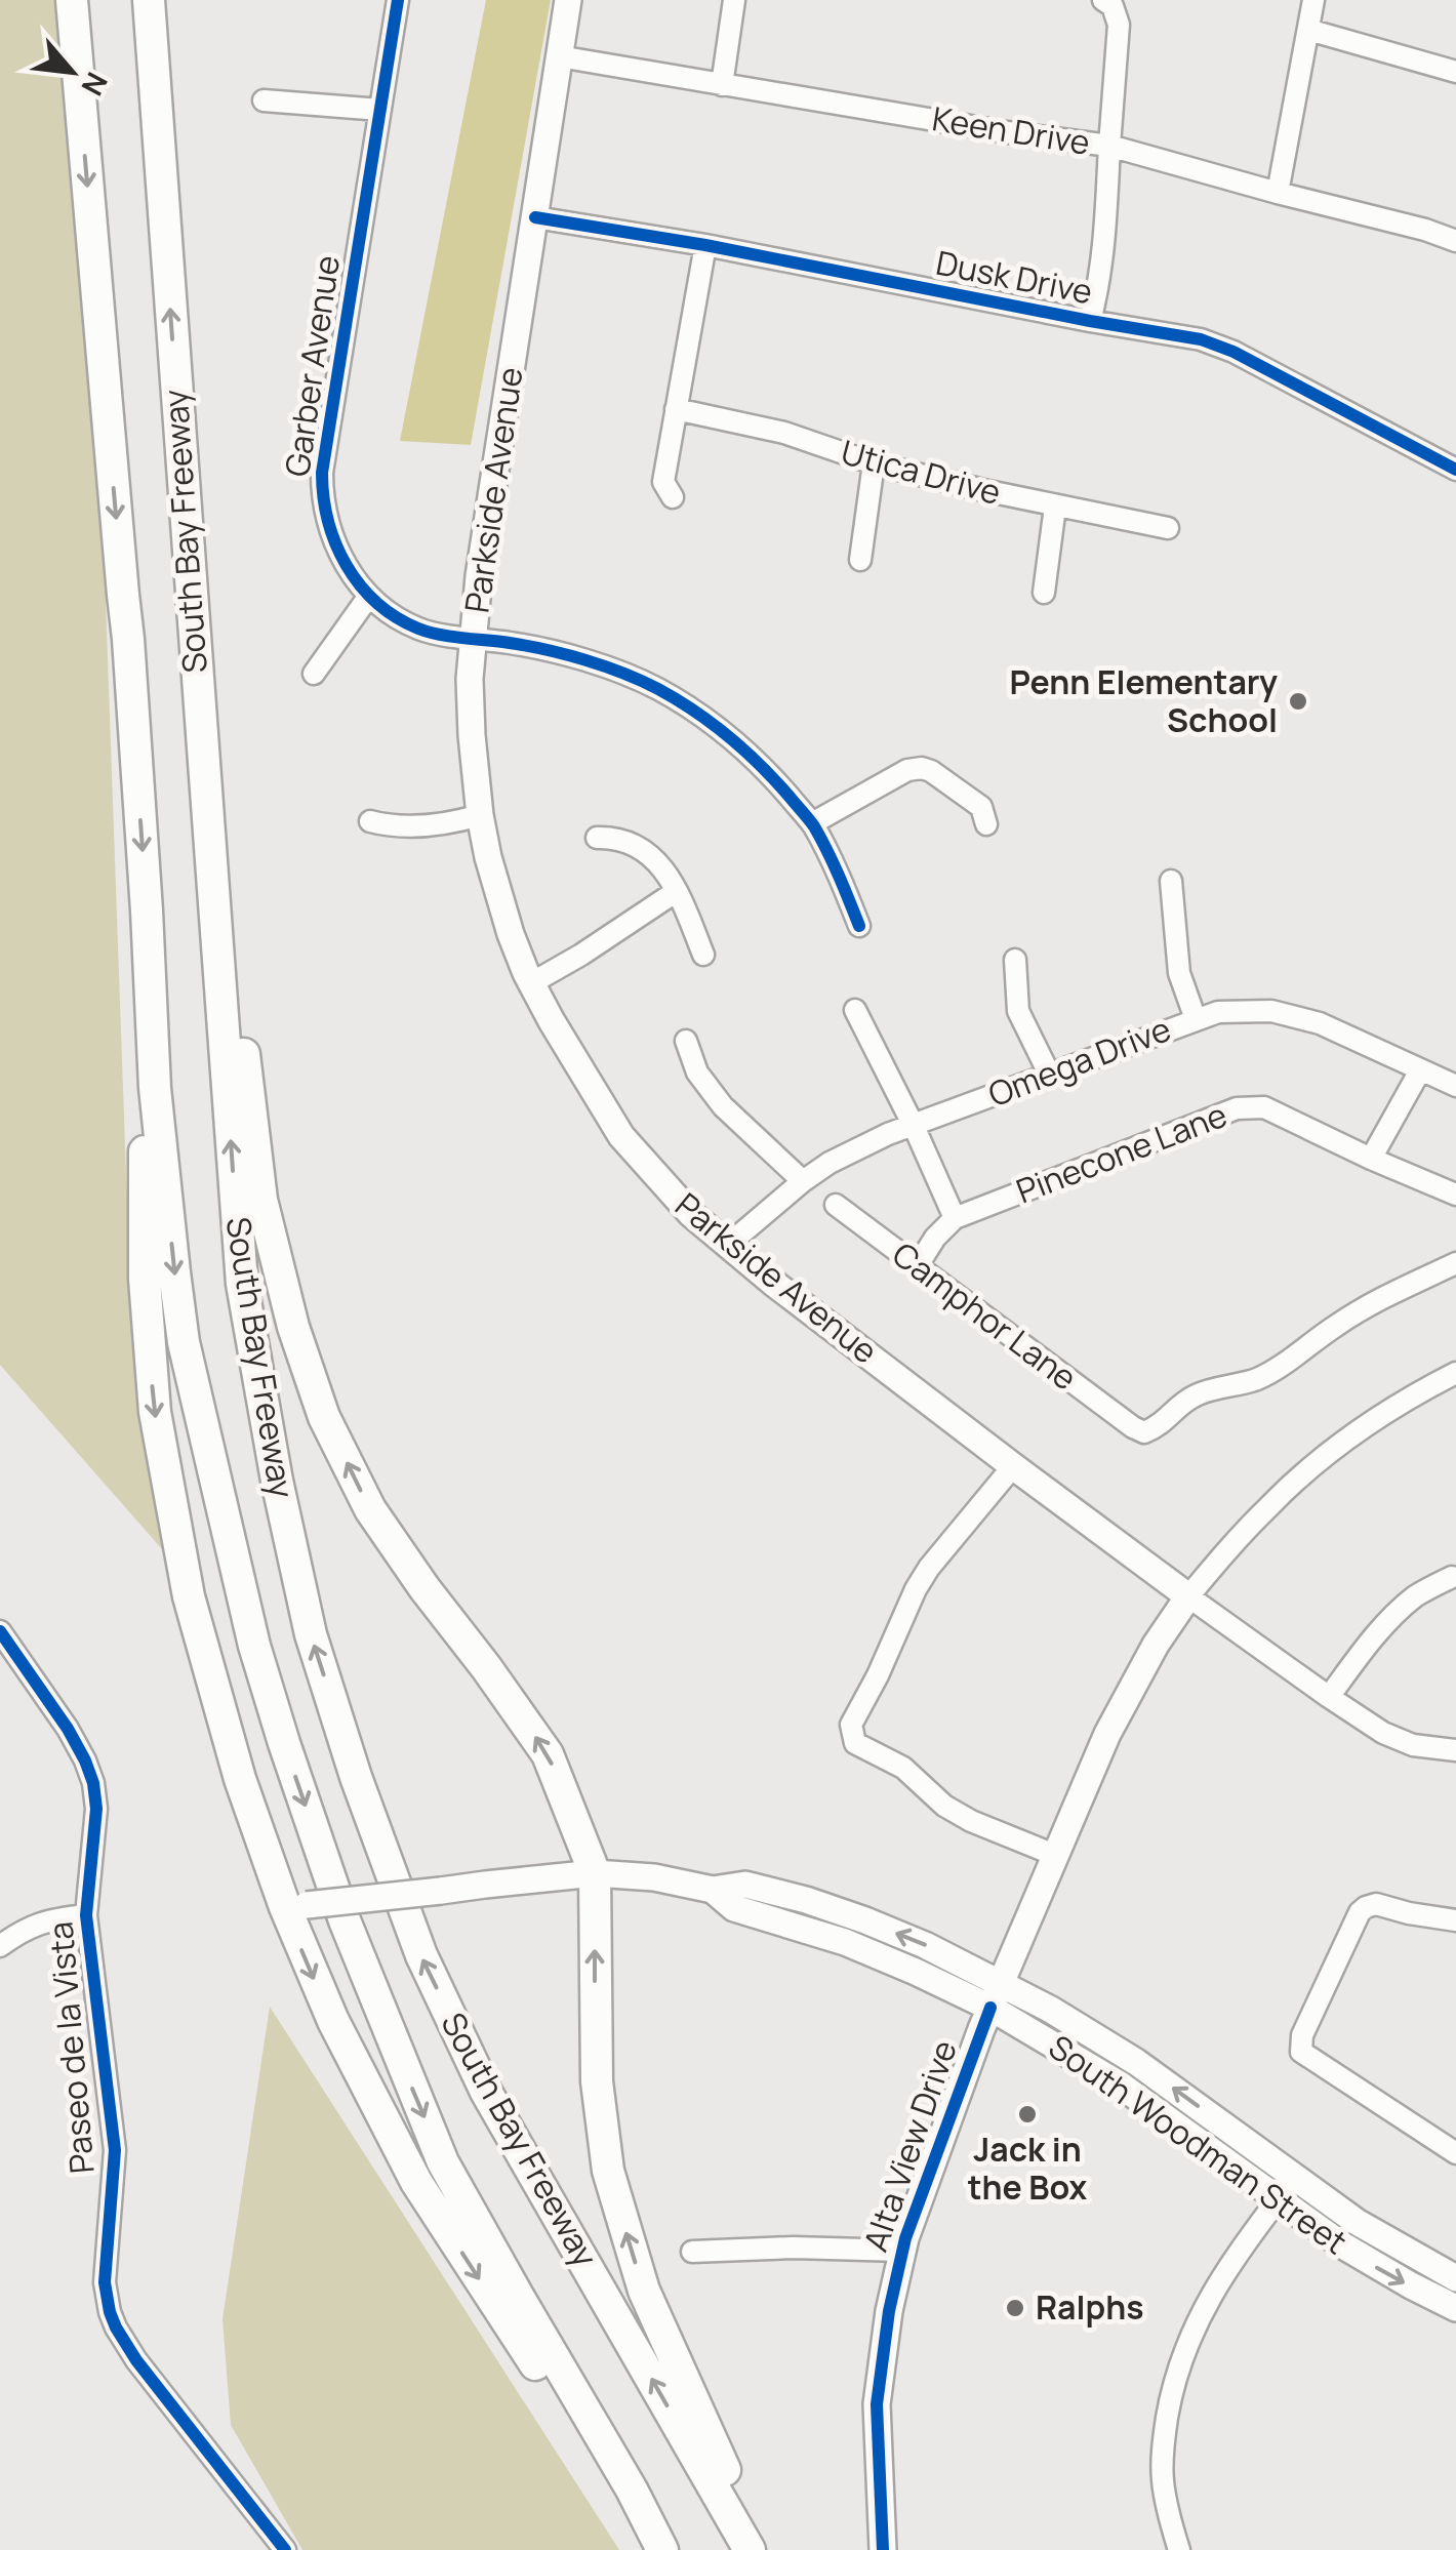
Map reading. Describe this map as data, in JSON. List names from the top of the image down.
{
  "streets": {
    "highway": ["South Bay Freeway"],
    "main road": ["Parkside Avenue", "South Woodman Street", "Alta View Drive"],
    "street": [
      "Keen Drive",
      "Dusk Drive",
      "Garber Avenue",
      "Utica Drive",
      "Omega Drive",
      "Pinecone Lane",
      "Camphor Lane",
      "Paseo de la Vista"
    ]
  },
  "crossings": [
    ["Keen Drive", "Parkside Avenue"],
    ["Dusk Drive", "Parkside Avenue"],
    ["Garber Avenue", "Parkside Avenue"],
    ["Parkside Avenue", "Omega Drive"],
    ["Parkside Avenue", "Alta View Drive"],
    ["Pinecone Lane", "Camphor Lane"],
    ["South Woodman Street", "Alta View Drive"]
  ],
  "places": ["Penn Elementary School", "Jack in the Box", "Ralphs"],
  "north": "bottom right"
}
